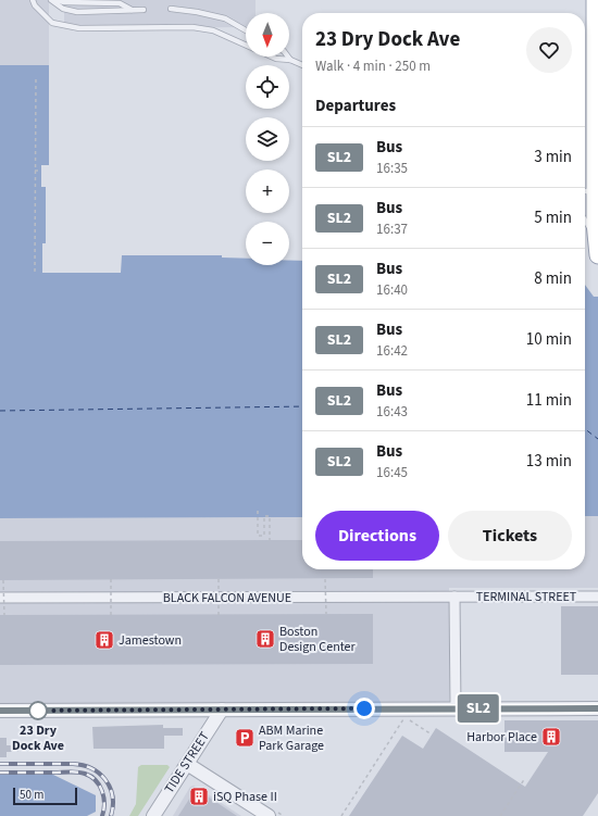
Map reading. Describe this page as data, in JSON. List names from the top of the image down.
{
  "streets": {
    "street": ["TERMINAL STREET", "BLACK FALCON AVENUE", "TIDE STREET"]
  },
  "crossings": [
    ["TERMINAL STREET", "BLACK FALCON AVENUE"]
  ],
  "places": {
    "building": [
      "Boston Design Center",
      "Jamestown",
      "Harbor Place",
      "iSQ Phase II"
    ],
    "other": ["23 Dry Dock Ave"],
    "parking": ["ABM Marine Park Garage"]
  },
  "lines": ["bus line SL2"],
  "scale_bar": "50 m",
  "north": "bottom",
  "page": {
    "on_map": "SL2",
    "map_buttons": ["+", "−"],
    "heading": [
      ["23 Dry Dock Ave", "Walk · 4 min · 250 m"],
      "Departures"
    ],
    "list": [
      {
        "mark": "SL2",
        "name": "Bus",
        "note": "16:35",
        "value": "3 min"
      },
      {
        "mark": "SL2",
        "name": "Bus",
        "note": "16:37",
        "value": "5 min"
      },
      {
        "mark": "SL2",
        "name": "Bus",
        "note": "16:40",
        "value": "8 min"
      },
      {
        "mark": "SL2",
        "name": "Bus",
        "note": "16:42",
        "value": "10 min"
      },
      {
        "mark": "SL2",
        "name": "Bus",
        "note": "16:43",
        "value": "11 min"
      },
      {
        "mark": "SL2",
        "name": "Bus",
        "note": "16:45",
        "value": "13 min"
      }
    ],
    "buttons": ["Directions", "Tickets"],
    "scale": "50 m"
  }
}
